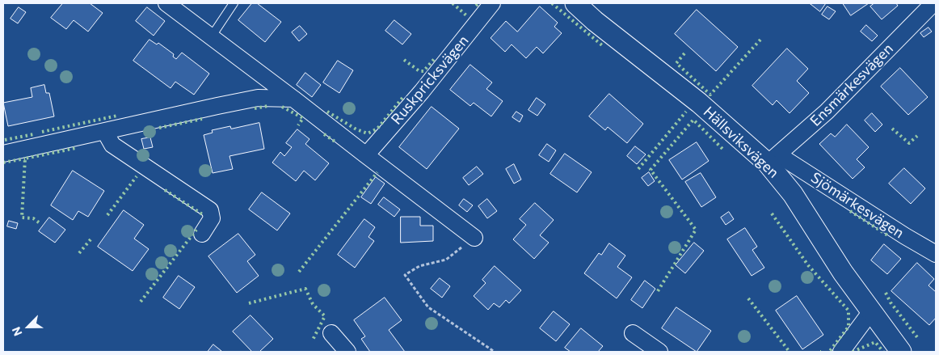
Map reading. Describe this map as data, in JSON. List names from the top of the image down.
{
  "streets": {
    "street": [
      "Ruskpricksvägen",
      "Ensmärkesvägen",
      "Hällsviksvägen",
      "Sjömärkesvägen"
    ]
  },
  "crossings": [
    ["Ensmärkesvägen", "Hällsviksvägen"],
    ["Ensmärkesvägen", "Sjömärkesvägen"],
    ["Hällsviksvägen", "Sjömärkesvägen"]
  ],
  "north": "bottom left"
}
